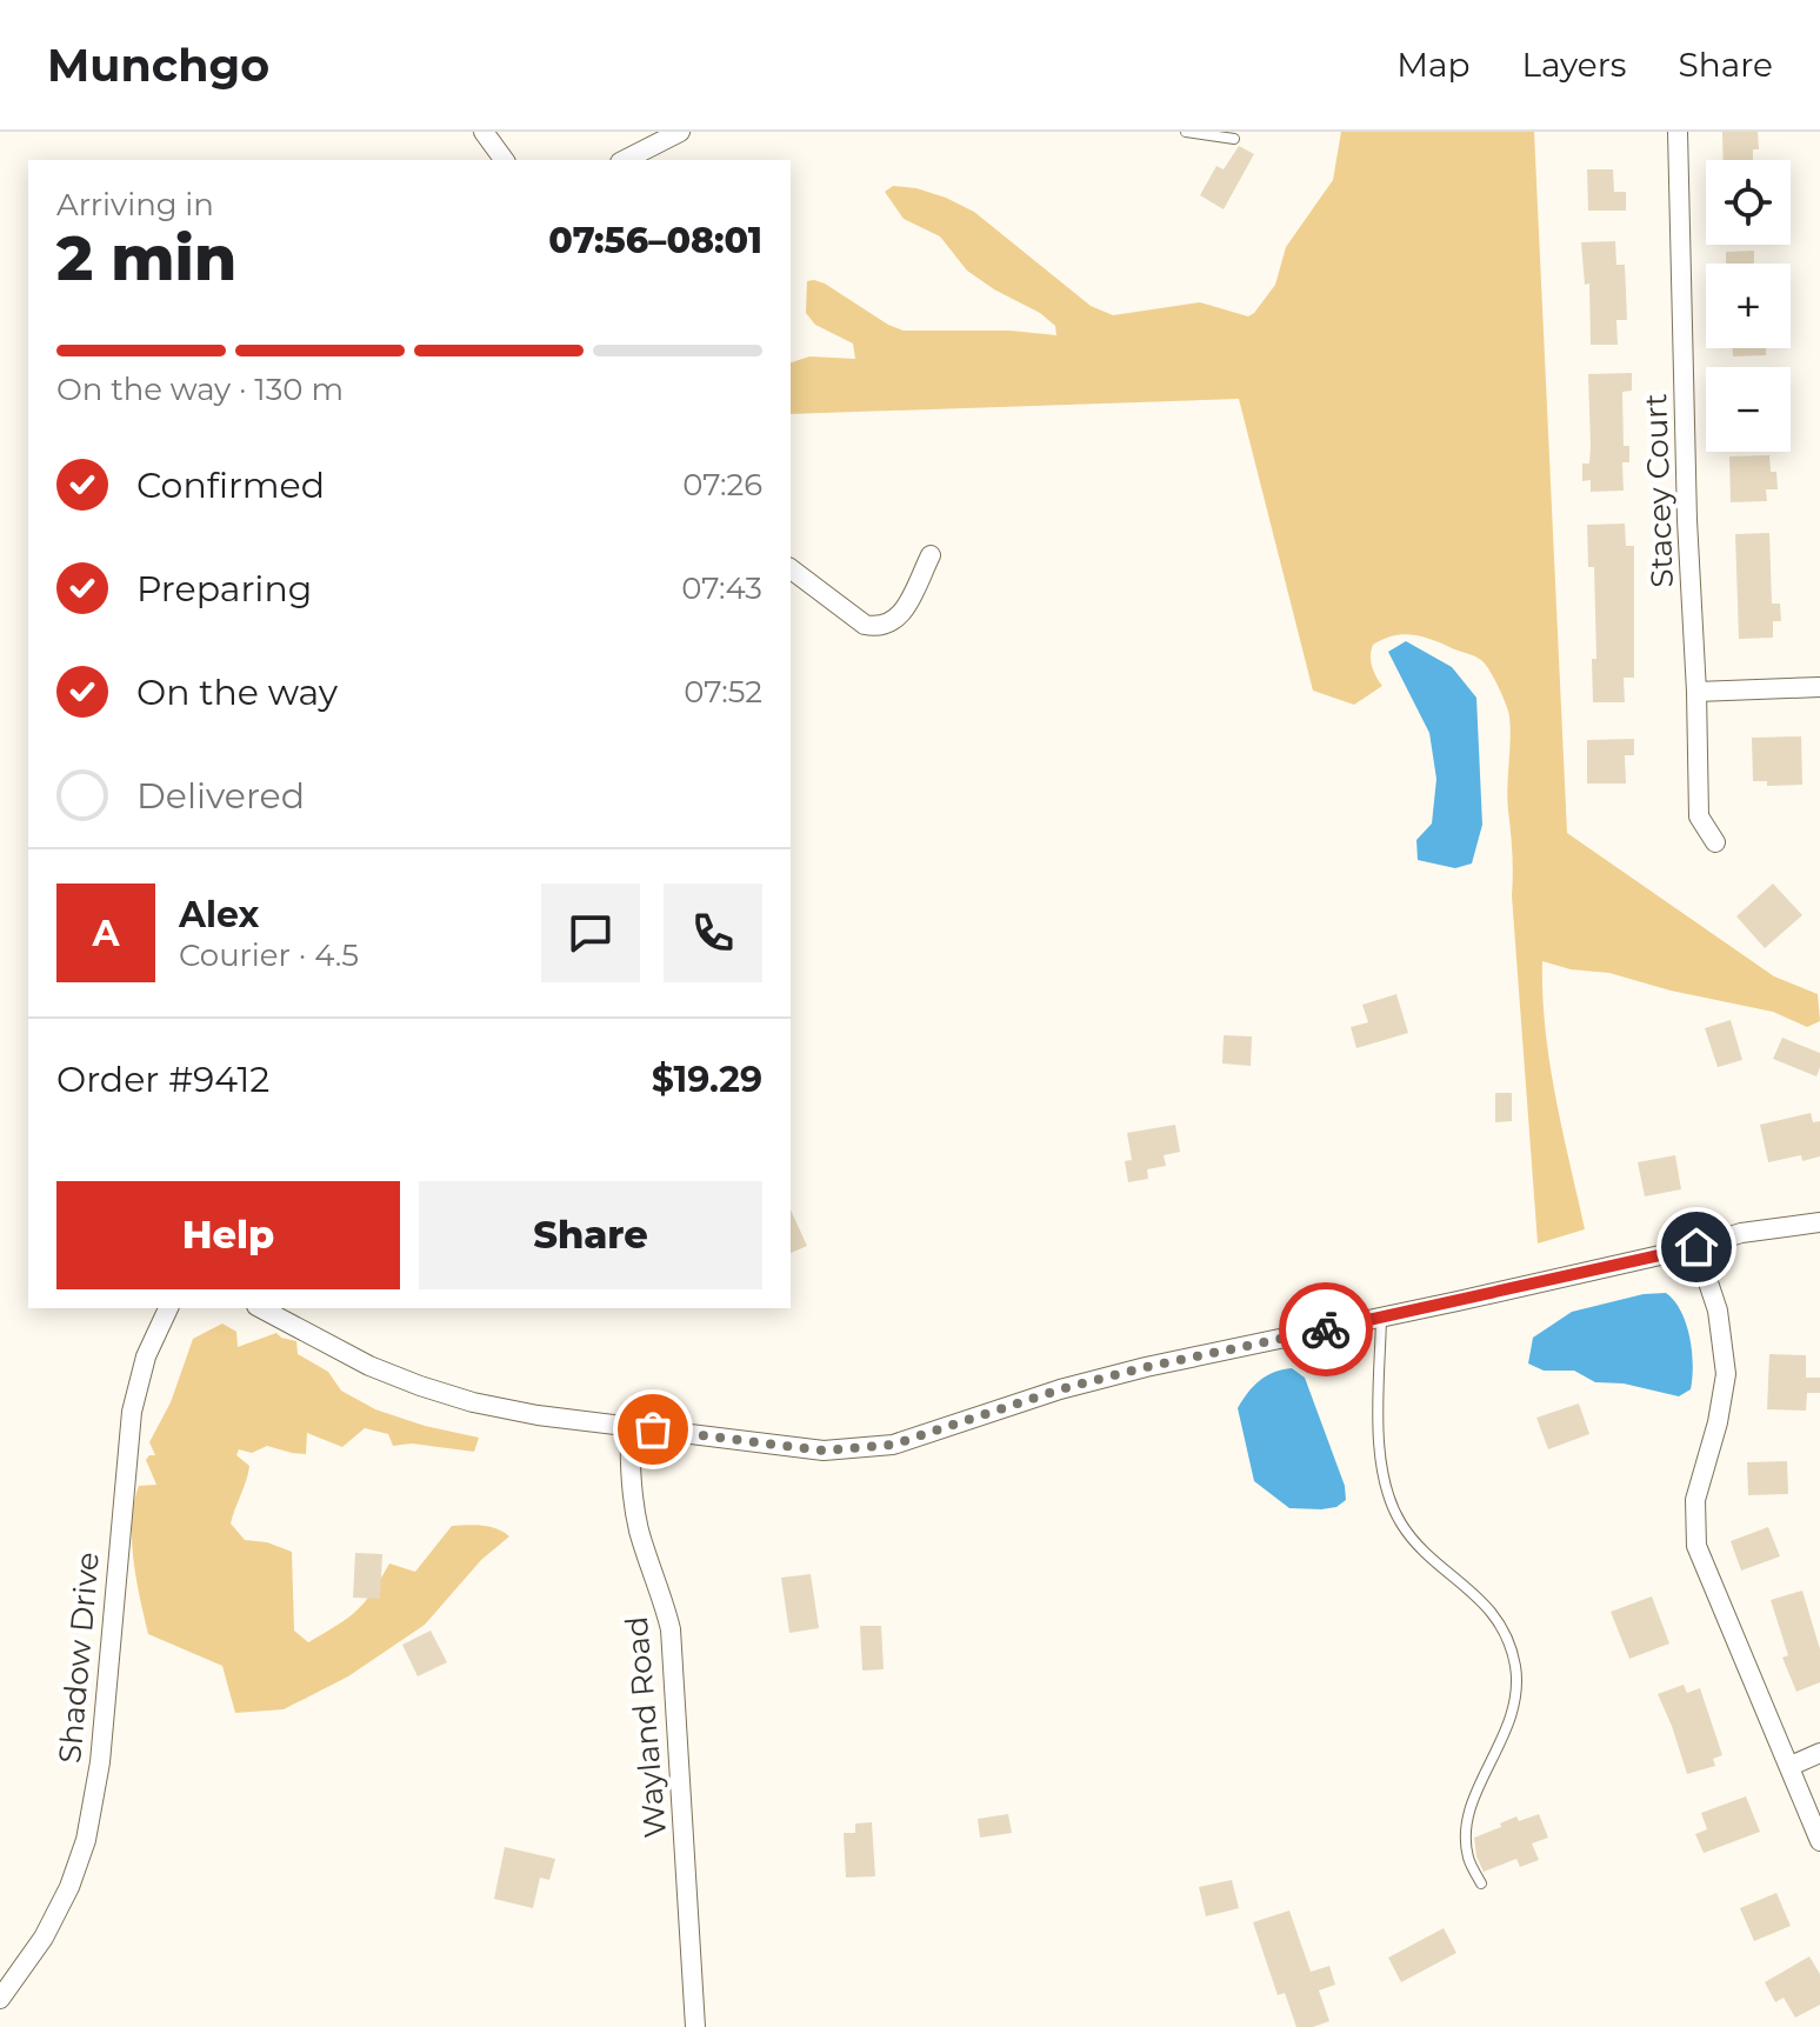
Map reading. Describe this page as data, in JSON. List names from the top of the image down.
{
  "streets": {
    "street": ["Stacey Court", "Shadow Drive", "Wayland Road"]
  },
  "page": {
    "header": "Munchgo",
    "nav": ["Map", "Layers", "Share"],
    "map_buttons": ["+", "−"],
    "heading": ["2 min", "Arriving in", "07:56–08:01"],
    "panel": [
      "Alex",
      "Courier · 4.5",
      "Order #9412",
      "$19.29"
    ],
    "bar": "On the way · 130 m",
    "list": [
      ["Confirmed", "07:26"],
      ["Preparing", "07:43"],
      ["On the way", "07:52"],
      "Delivered"
    ],
    "round": "A",
    "buttons": ["Help", "Share"]
  }
}
